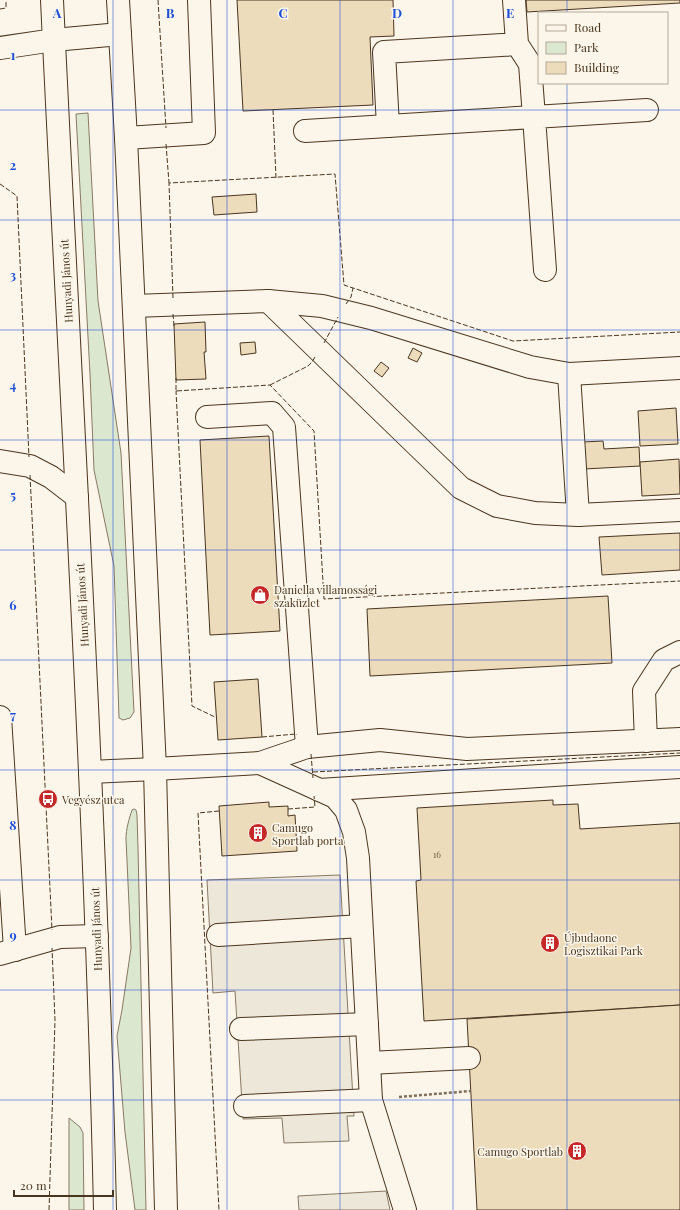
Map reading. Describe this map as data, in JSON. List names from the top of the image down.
{
  "streets": {
    "main road": ["Hunyadi János út"]
  },
  "places": {
    "shop": ["Daniella villamossági szaküzlet"],
    "bus stop": ["Vegyész utca"],
    "building": ["Camugo Sportlab porta", "Újbudaone Logisztikai Park", "Camugo Sportlab"]
  },
  "house_numbers": ["16"],
  "legend": ["Road", "Park", "Building"],
  "scale_bar": "20 m",
  "grid": {
    "columns": [
      "A",
      "B",
      "C",
      "D",
      "E"
    ],
    "rows": [
      "1",
      "2",
      "3",
      "4",
      "5",
      "6",
      "7",
      "8",
      "9"
    ]
  }
}
